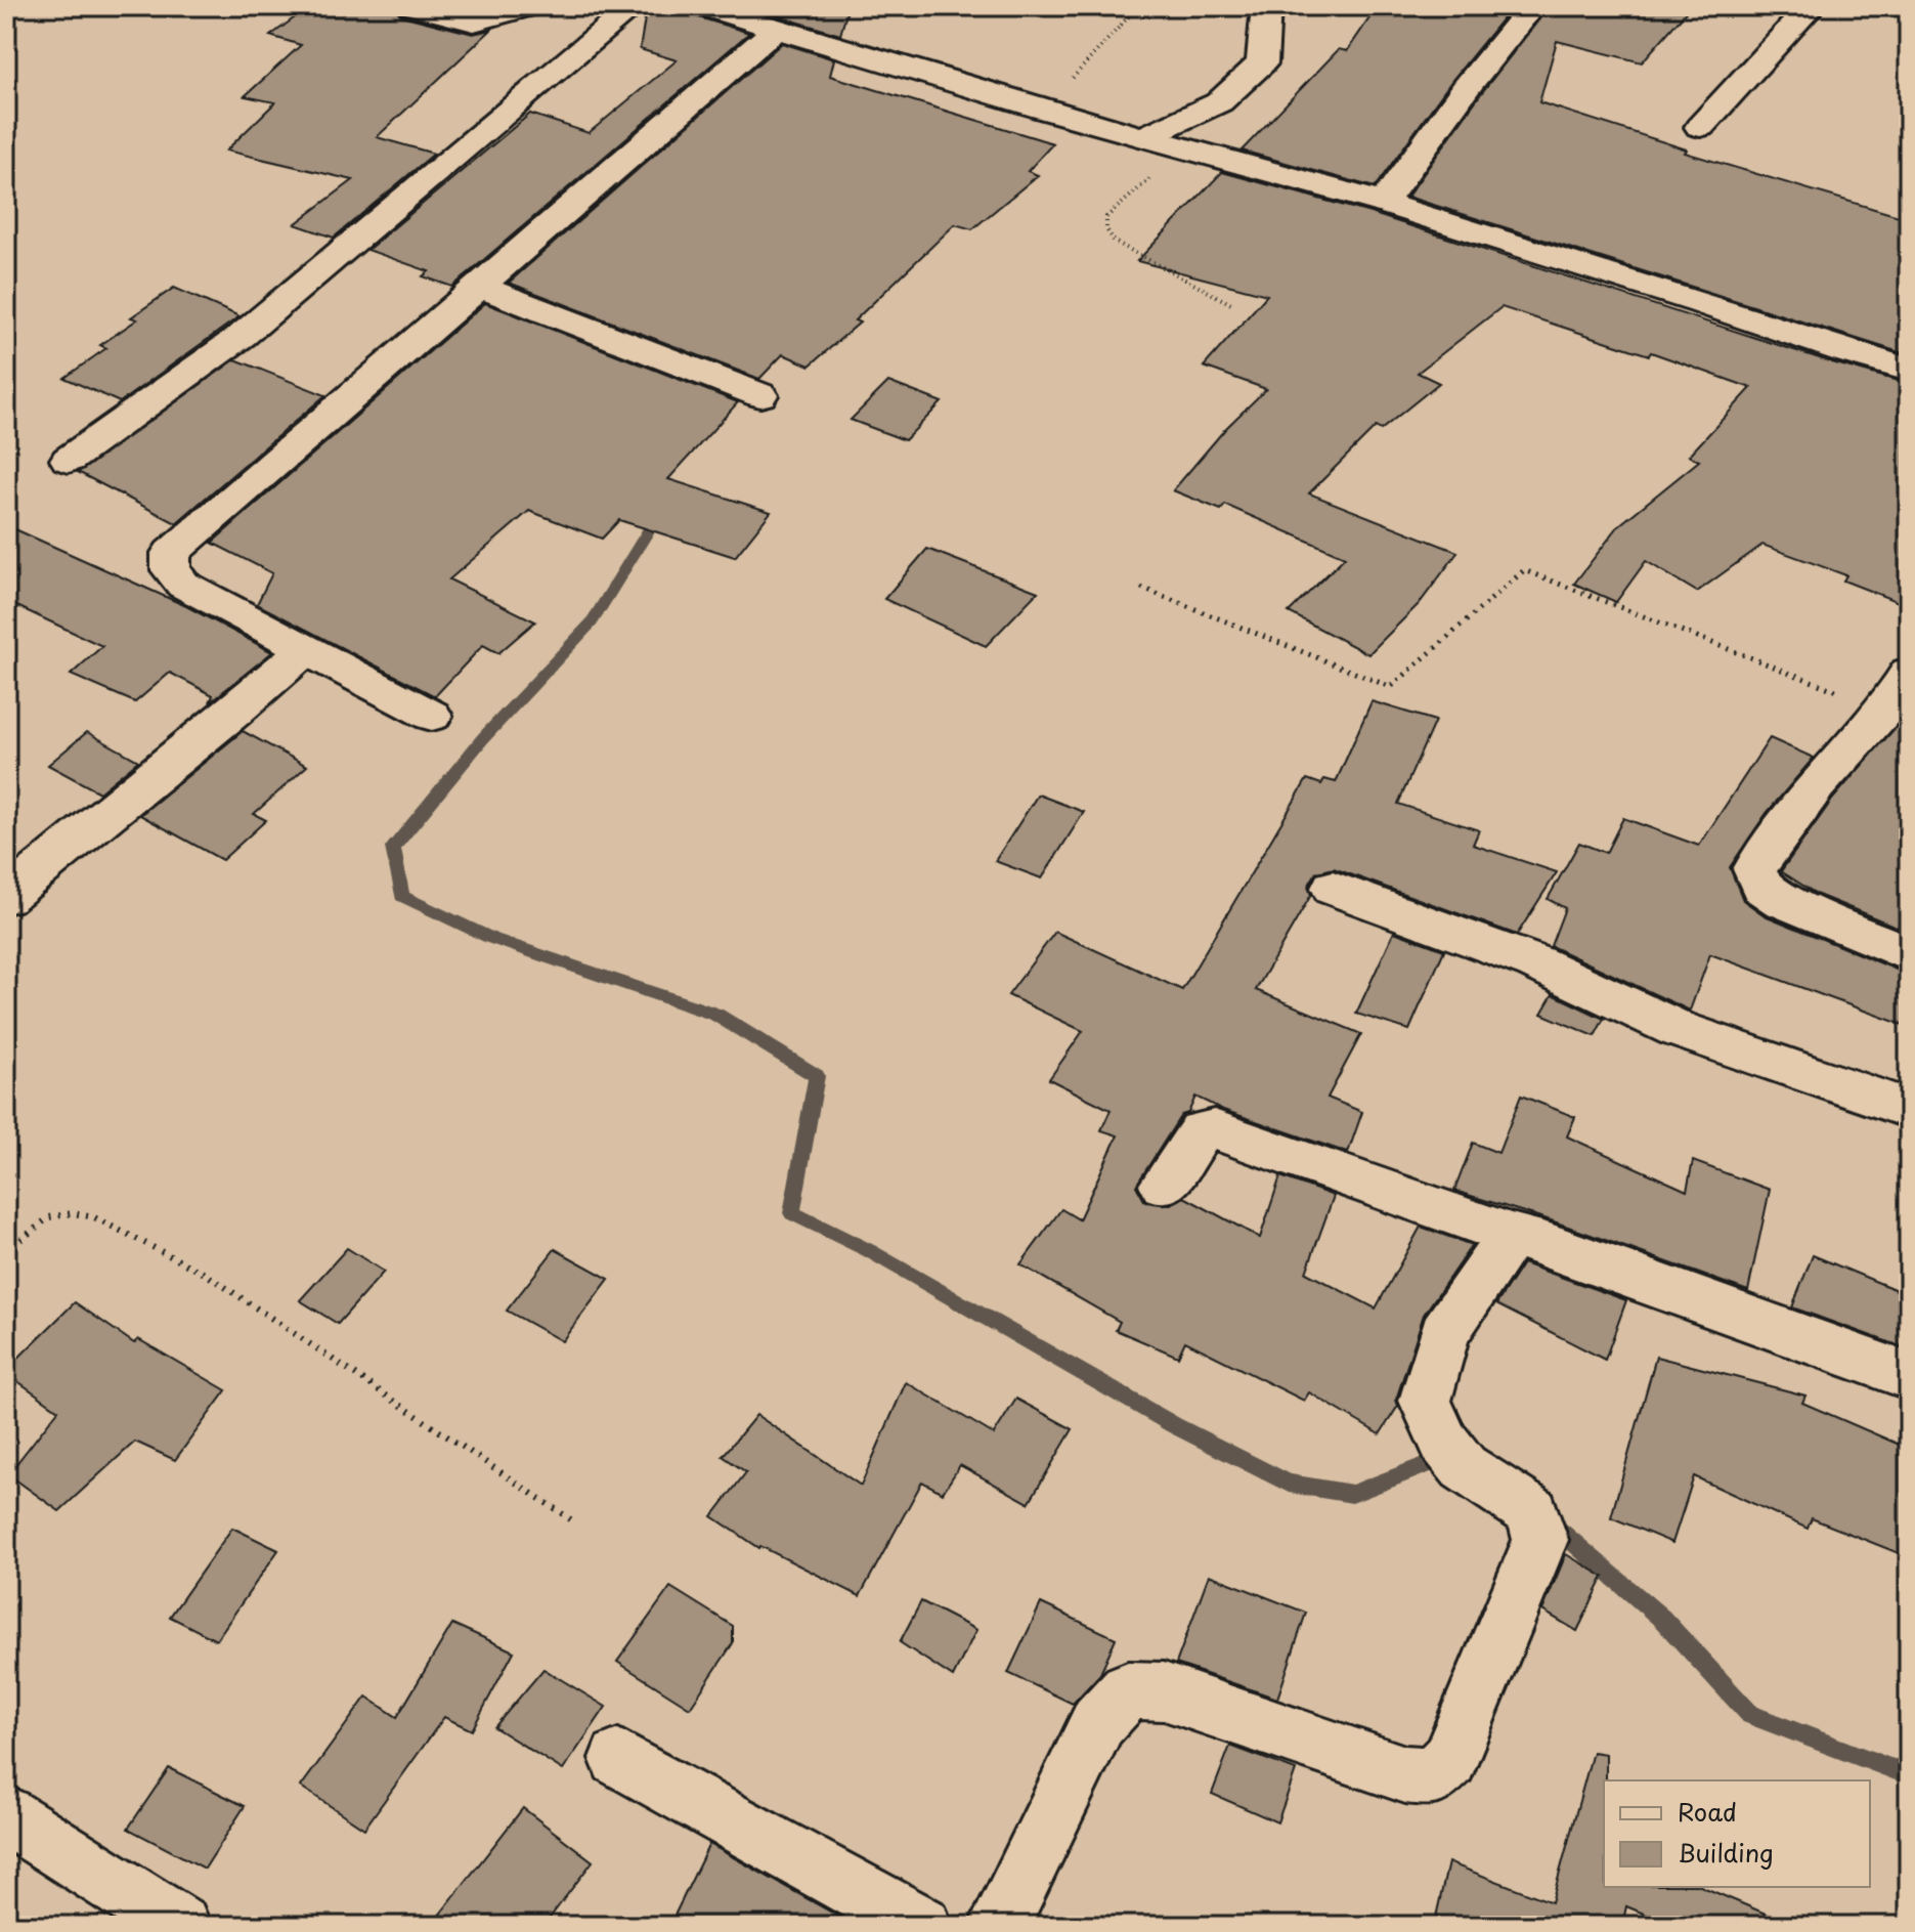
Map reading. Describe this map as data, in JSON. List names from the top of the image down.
{
  "legend": ["Road", "Building"]
}
